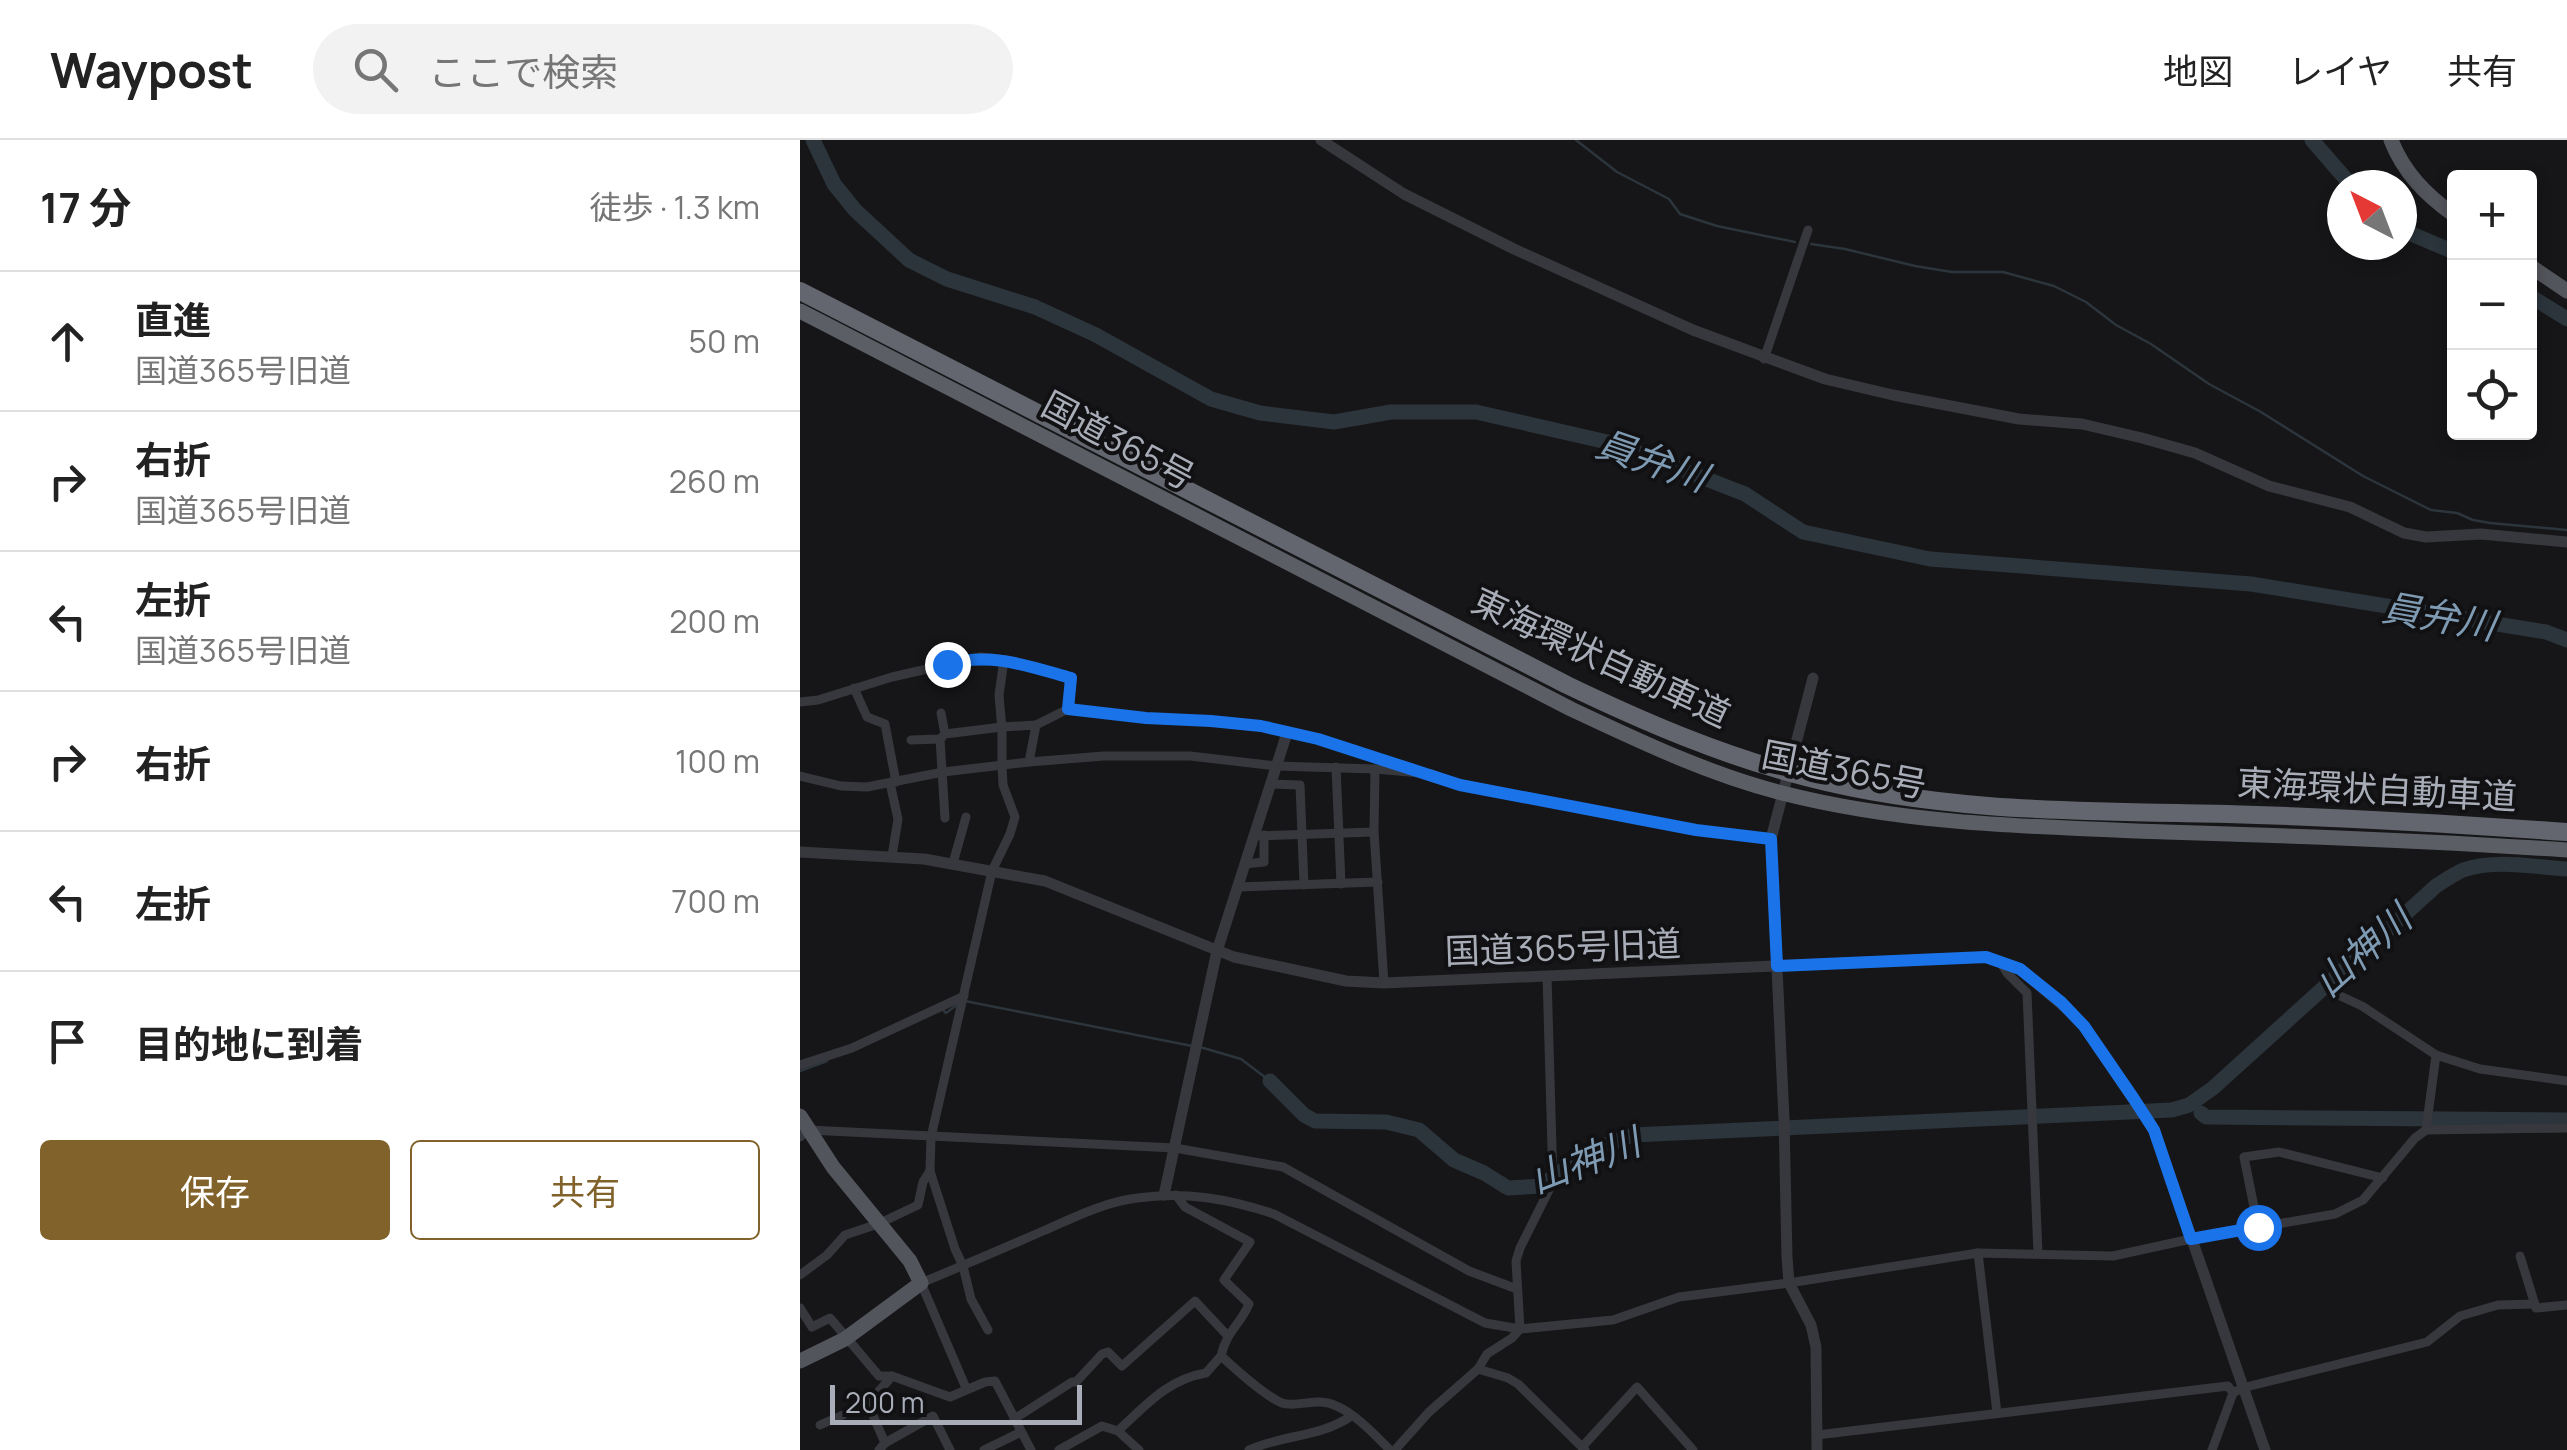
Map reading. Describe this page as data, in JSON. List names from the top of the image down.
{
  "streets": {
    "highway": ["国道365号", "東海環状自動車道"],
    "street": ["国道365号旧道"]
  },
  "water": ["員弁川", "山神川"],
  "scale_bar": "200 m",
  "north": "top left",
  "page": {
    "header": "Waypost",
    "search": "ここで検索",
    "nav": ["地図", "レイヤ", "共有"],
    "heading": ["17 分", "徒歩 · 1.3 km"],
    "map_buttons": ["+", "−"],
    "list": [
      ["直進", "国道365号旧道", "50 m"],
      ["右折", "国道365号旧道", "260 m"],
      ["左折", "国道365号旧道", "200 m"],
      ["右折", "100 m"],
      ["左折", "700 m"],
      "目的地に到着"
    ],
    "buttons": ["保存", "共有"],
    "scale": "200 m"
  }
}
